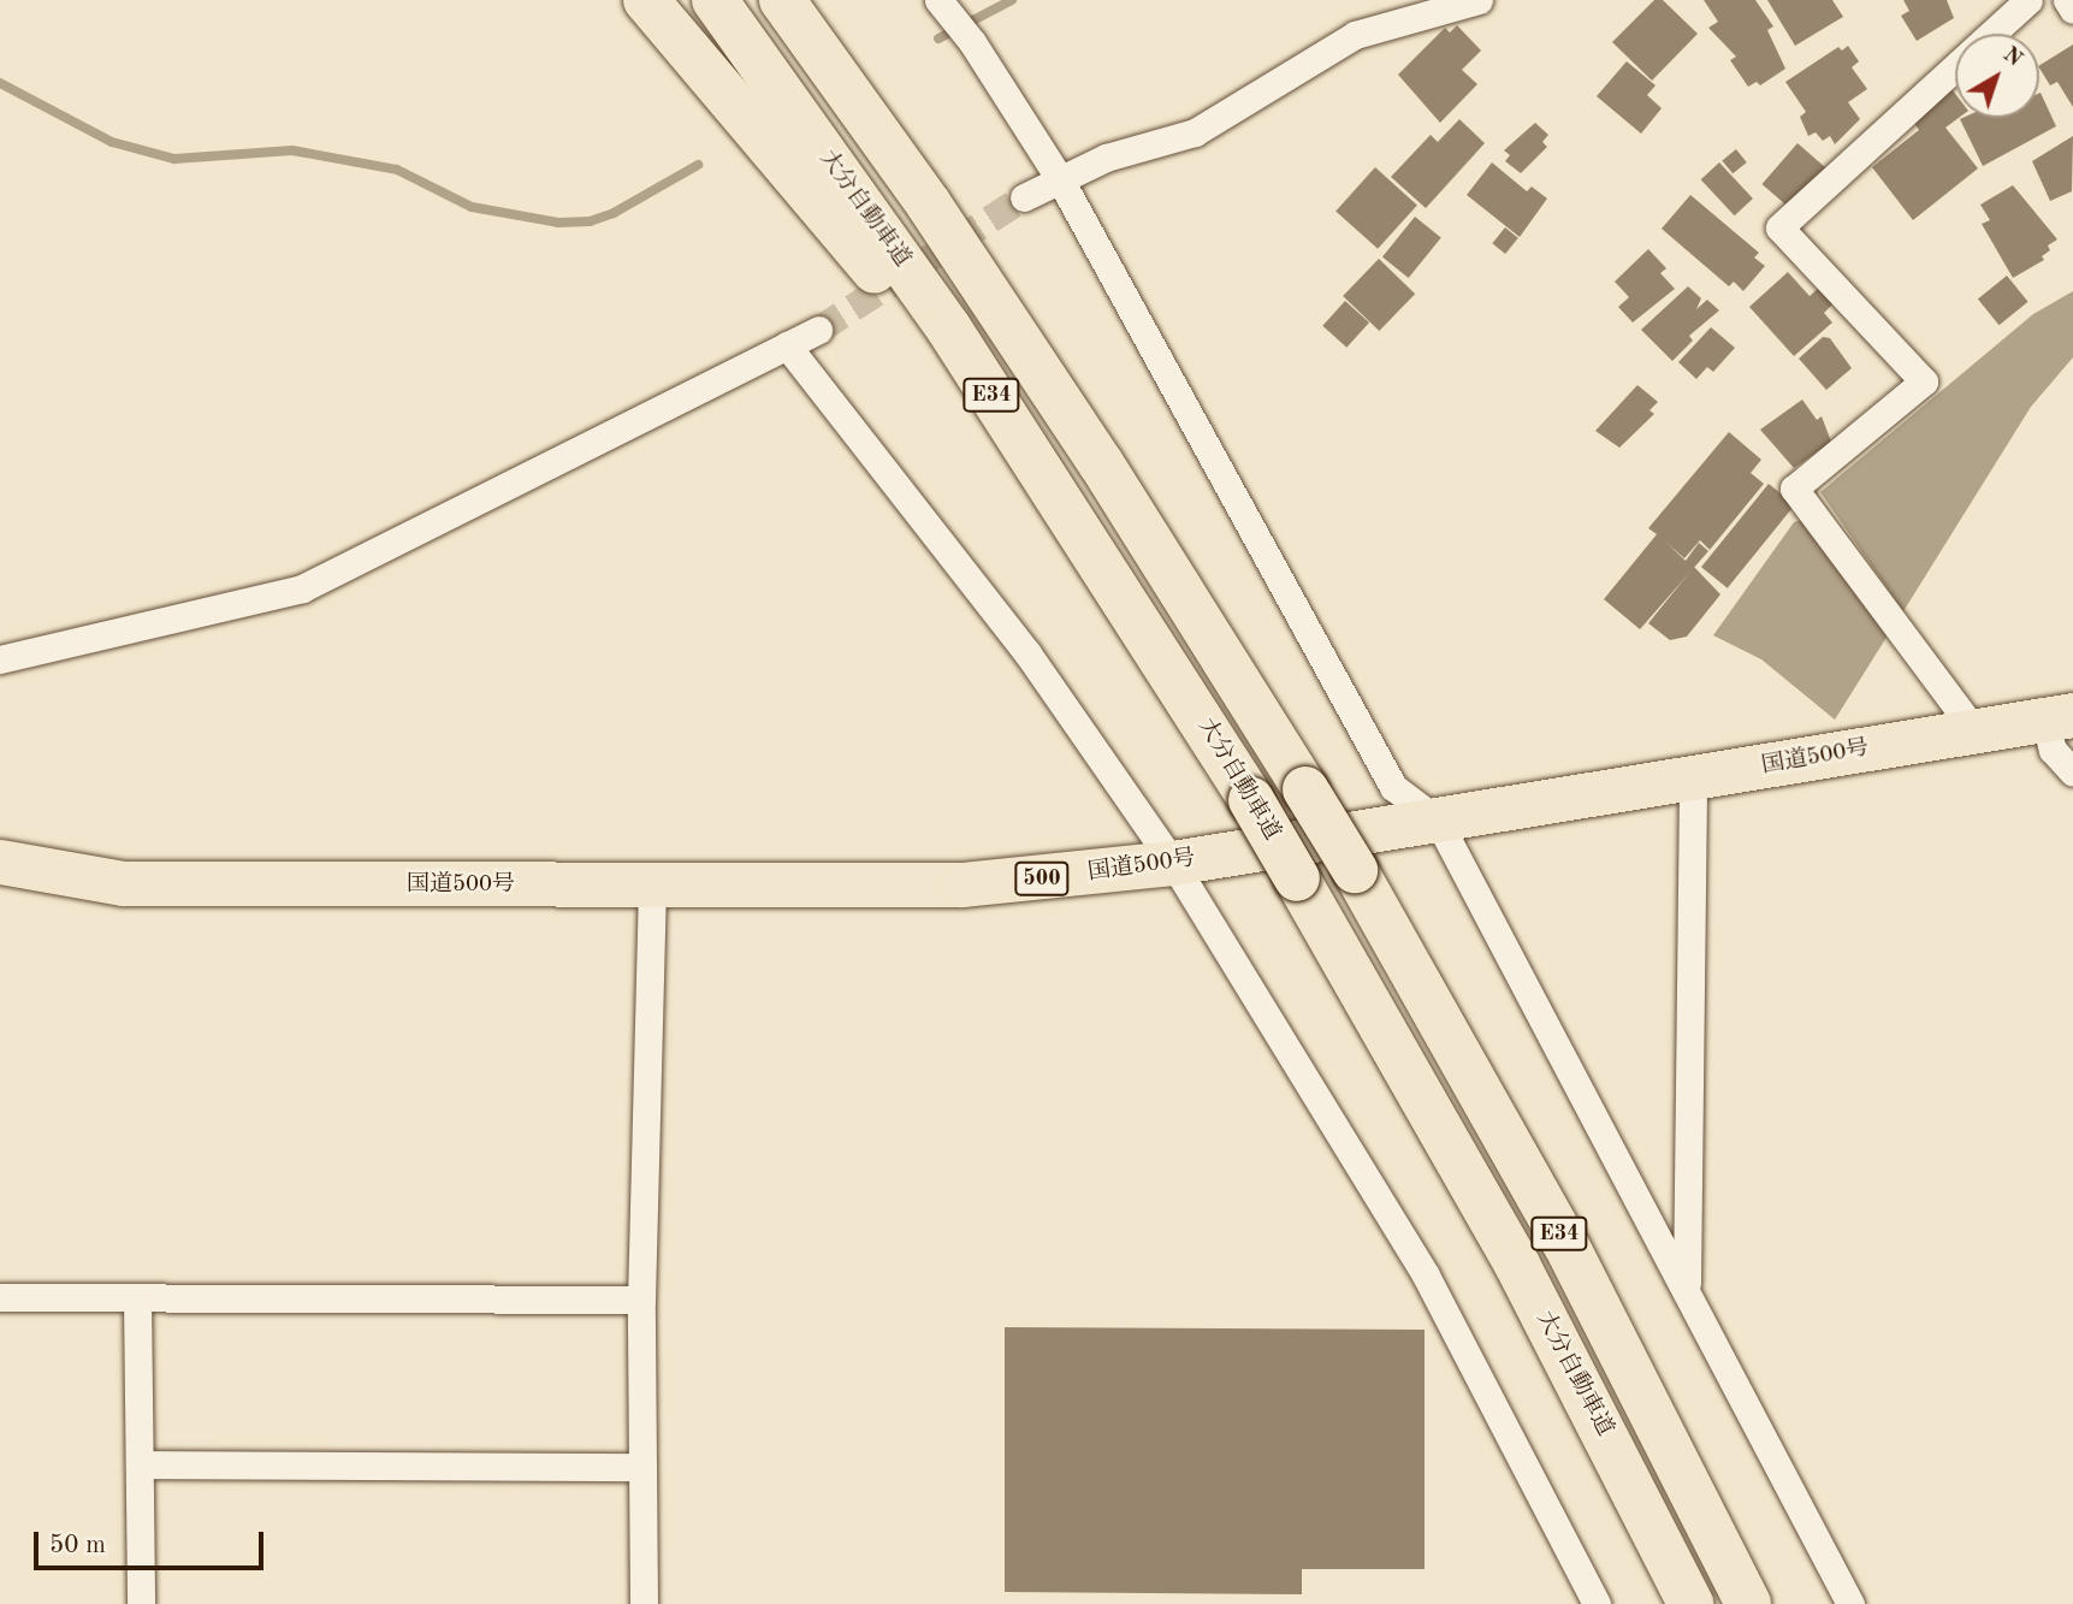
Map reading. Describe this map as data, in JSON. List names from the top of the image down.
{
  "streets": {
    "highway": [
      "大分自動車道",
      "E34",
      "国道500号",
      "500"
    ]
  },
  "scale_bar": "50 m",
  "north": "top right"
}
